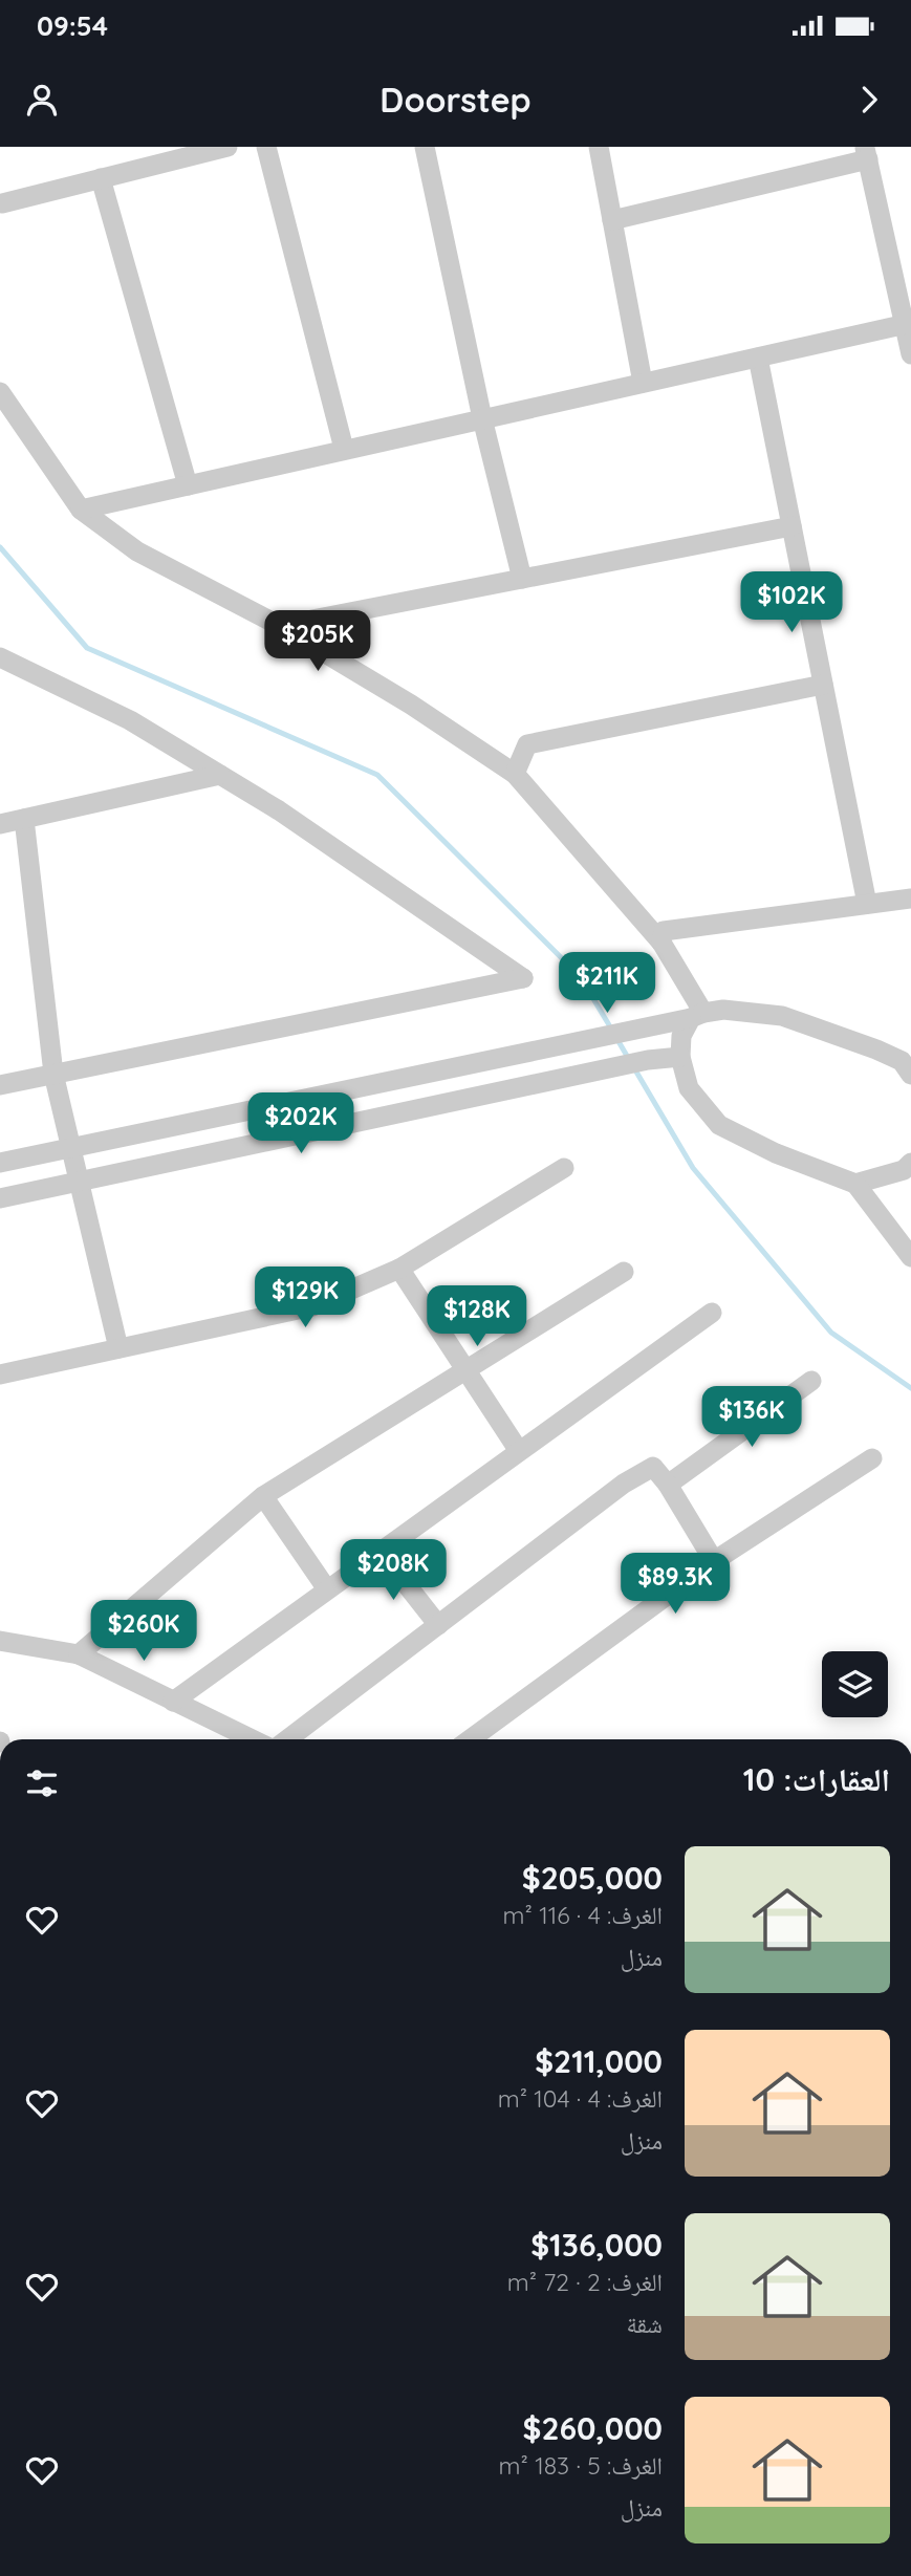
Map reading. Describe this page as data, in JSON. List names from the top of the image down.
{
  "page": {
    "status": "09:54",
    "header": "Doorstep",
    "price": [
      "$102K",
      "$205K",
      "$211K",
      "$202K",
      "$129K",
      "$128K",
      "$136K",
      "$208K",
      "$89.3K",
      "$260K"
    ],
    "heading": "العقارات: 10",
    "list": [
      {
        "name": "$205,000",
        "note": "الغرف: 4 · 116 m² · منزل"
      },
      {
        "name": "$211,000",
        "note": "الغرف: 4 · 104 m² · منزل"
      },
      {
        "name": "$136,000",
        "note": "الغرف: 2 · 72 m² · شقة"
      },
      {
        "name": "$260,000",
        "note": "الغرف: 5 · 183 m² · منزل"
      }
    ]
  }
}
